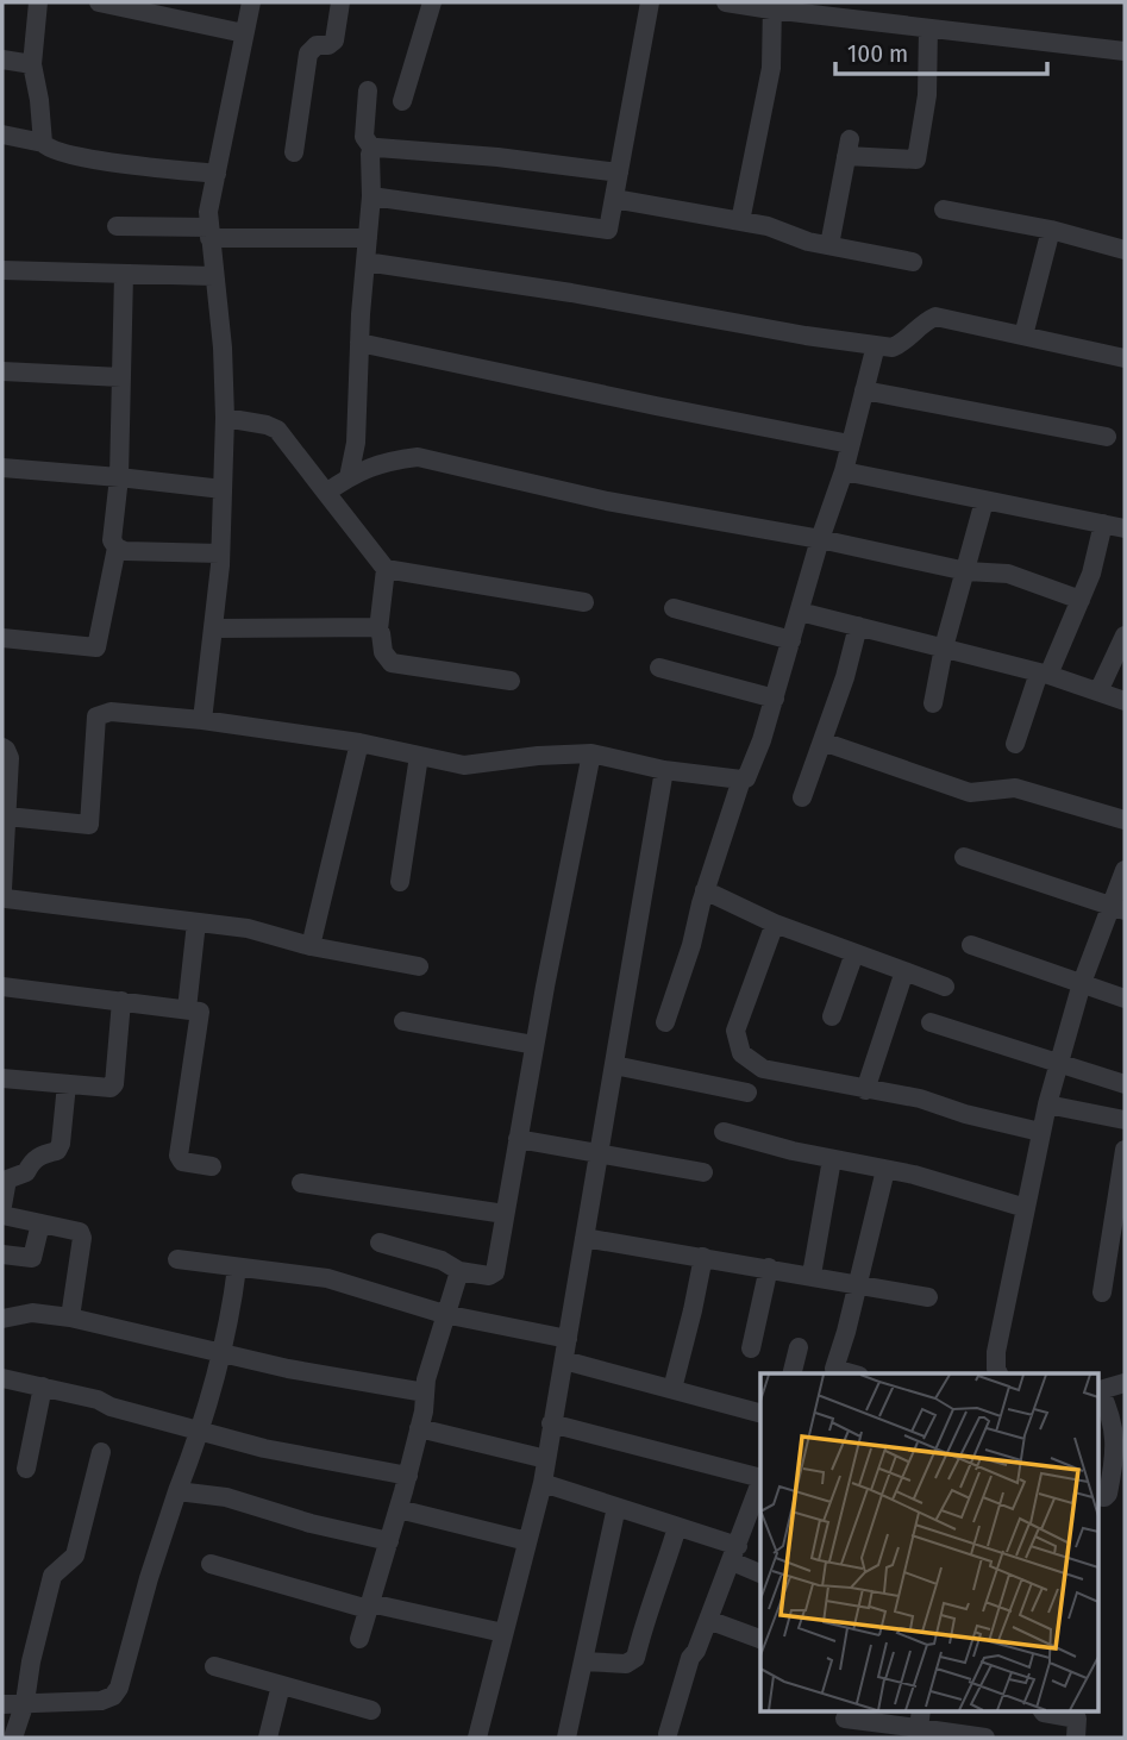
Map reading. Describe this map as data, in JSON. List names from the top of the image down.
{
  "scale_bar": "100 m"
}
